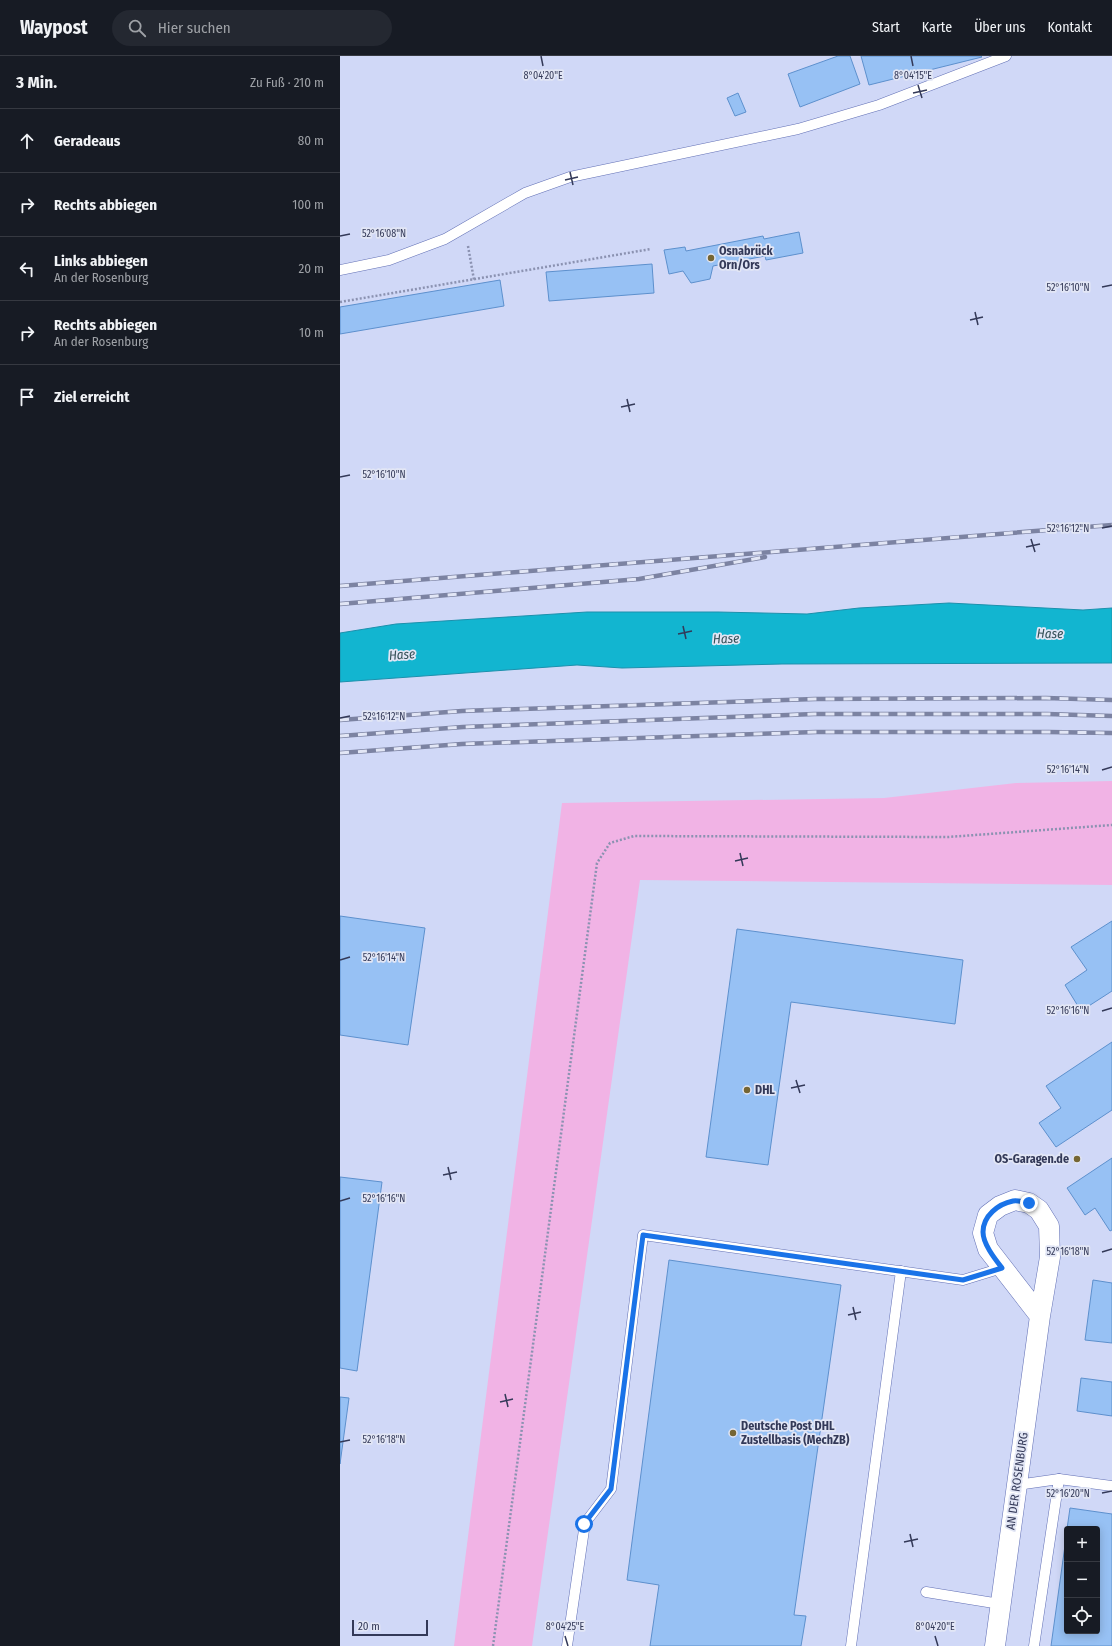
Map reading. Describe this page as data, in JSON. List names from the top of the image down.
{
  "streets": {
    "street": ["AN DER ROSENBURG"]
  },
  "water": ["Hase"],
  "places": [
    "Osnabrück Orn/Ors",
    "DHL",
    "OS-Garagen.de",
    "Deutsche Post DHL Zustellbasis (MechZB)"
  ],
  "scale_bar": "20 m",
  "page": {
    "header": "Waypost",
    "search": "Hier suchen",
    "nav": [
      "Start",
      "Karte",
      "Über uns",
      "Kontakt"
    ],
    "heading": ["3 Min.", "Zu Fuß · 210 m"],
    "list": [
      ["Geradeaus", "80 m"],
      ["Rechts abbiegen", "100 m"],
      ["Links abbiegen", "An der Rosenburg", "20 m"],
      ["Rechts abbiegen", "An der Rosenburg", "10 m"],
      "Ziel erreicht"
    ],
    "map_buttons": ["+", "−"],
    "scale": "20 m"
  },
  "coordinates": [
    "8°04'20\"E",
    "8°04'15\"E",
    "52°16'08\"N",
    "52°16'10\"N",
    "52°16'12\"N",
    "52°16'14\"N",
    "52°16'16\"N",
    "52°16'18\"N",
    "52°16'20\"N",
    "8°04'25\"E"
  ]
}
